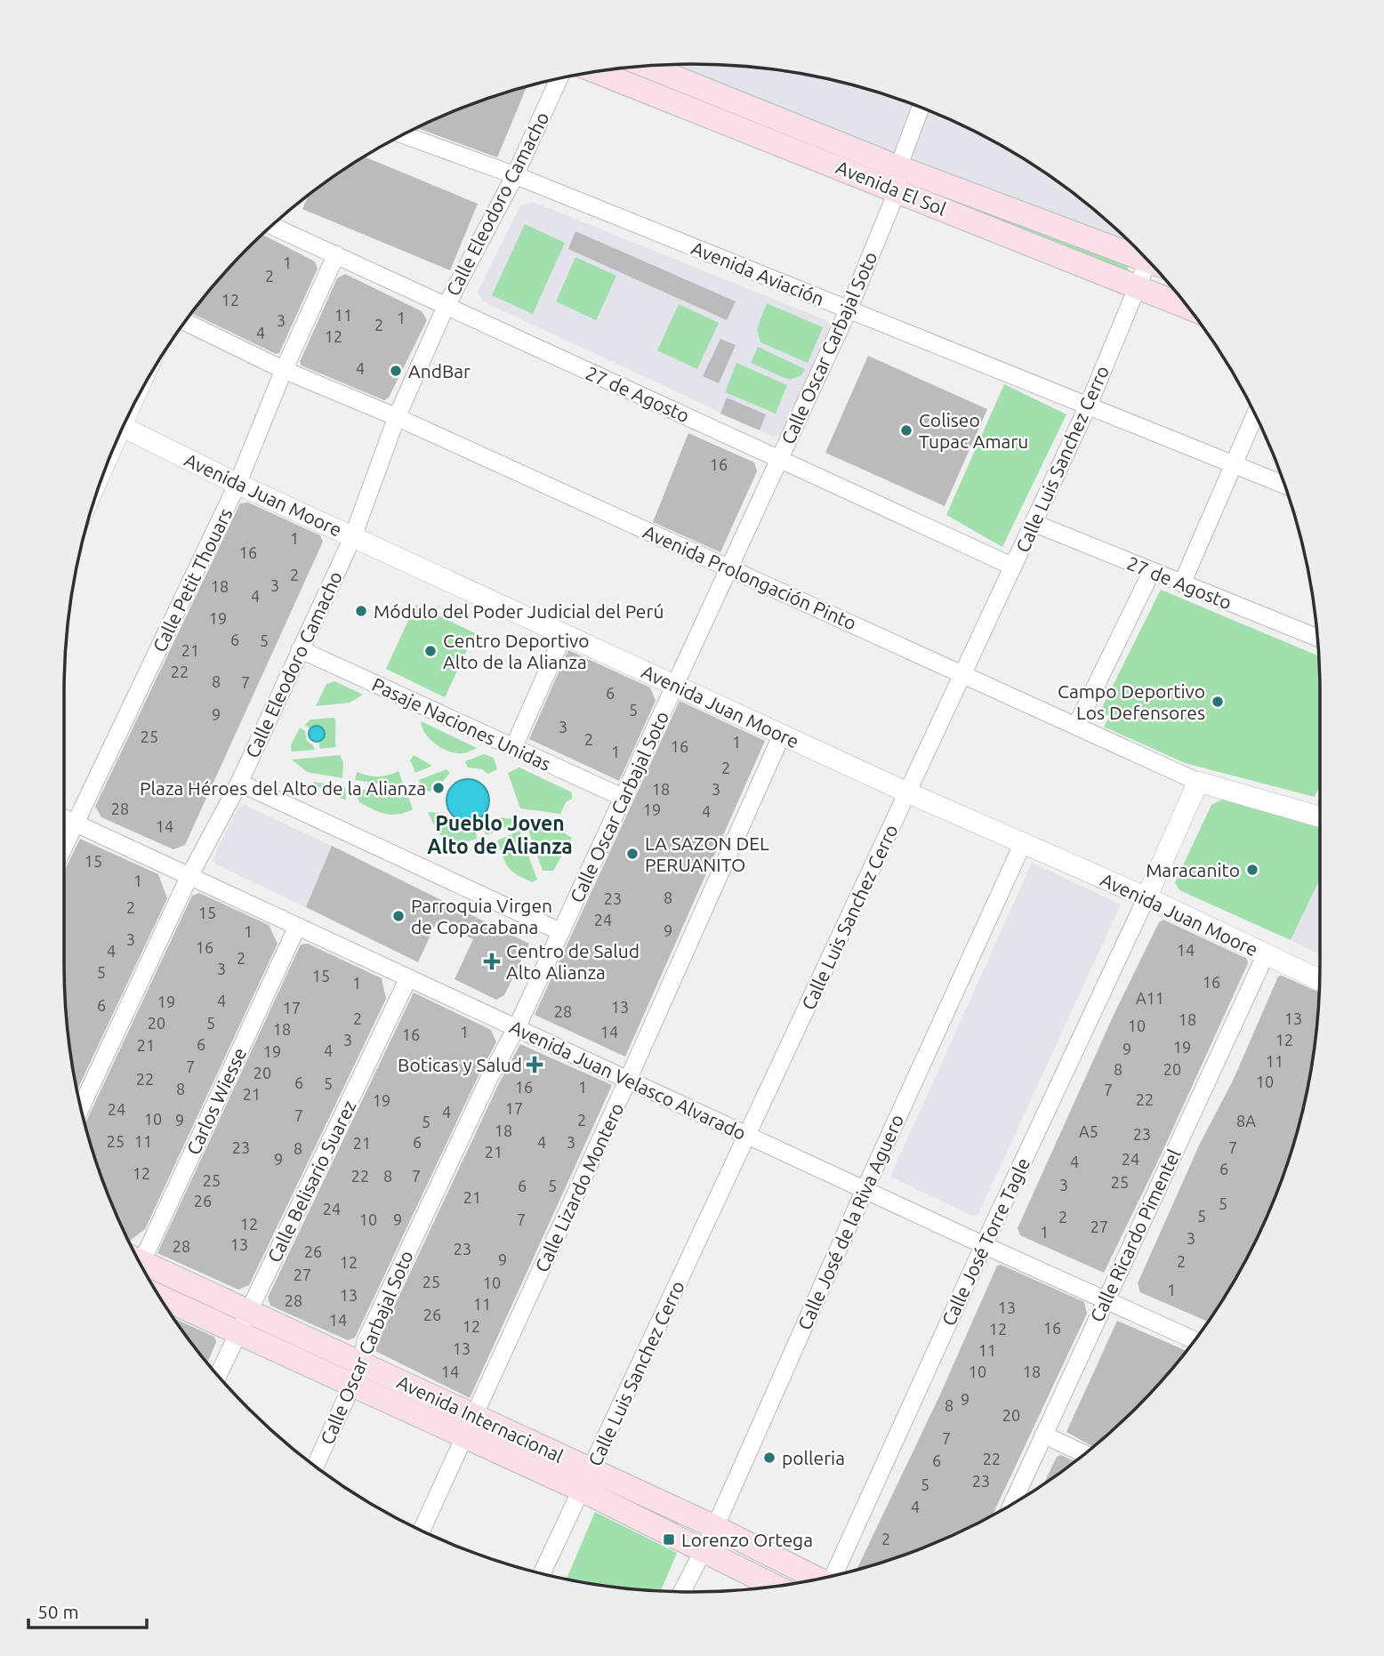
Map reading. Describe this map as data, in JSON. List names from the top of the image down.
{
  "streets": {
    "main road": ["Avenida El Sol", "Avenida Internacional"],
    "street": [
      "Calle Eleodoro Camacho",
      "Avenida Aviación",
      "Calle Oscar Carbajal Soto",
      "27 de Agosto",
      "Calle Luis Sanchez Cerro",
      "Avenida Juan Moore",
      "Avenida Prolongación Pinto",
      "Calle Petit Thouars",
      "Pasaje Naciones Unidas",
      "Avenida Juan Velasco Alvarado",
      "Carlos Wiesse",
      "Calle Belisario Suarez",
      "Calle Lizardo Montero",
      "Calle José de la Riva Aguero",
      "Calle Ricardo Pimentel",
      "Calle José Torre Tagle"
    ]
  },
  "crossings": [
    ["Avenida El Sol", "Calle Oscar Carbajal Soto"],
    ["Avenida El Sol", "Calle Luis Sanchez Cerro"],
    ["Calle Eleodoro Camacho", "Avenida Aviación"],
    ["Calle Eleodoro Camacho", "27 de Agosto"],
    ["Calle Eleodoro Camacho", "Avenida Juan Moore"],
    ["Calle Eleodoro Camacho", "Avenida Prolongación Pinto"],
    ["Calle Eleodoro Camacho", "Pasaje Naciones Unidas"],
    ["Calle Eleodoro Camacho", "Avenida Juan Velasco Alvarado"],
    ["Avenida Aviación", "Calle Oscar Carbajal Soto"],
    ["Avenida Aviación", "Calle Luis Sanchez Cerro"],
    ["Calle Oscar Carbajal Soto", "27 de Agosto"],
    ["Calle Oscar Carbajal Soto", "Avenida Juan Moore"],
    ["Calle Oscar Carbajal Soto", "Avenida Prolongación Pinto"],
    ["Calle Oscar Carbajal Soto", "Pasaje Naciones Unidas"],
    ["Calle Oscar Carbajal Soto", "Avenida Juan Velasco Alvarado"],
    ["Calle Oscar Carbajal Soto", "Avenida Internacional"],
    ["27 de Agosto", "Calle Luis Sanchez Cerro"],
    ["27 de Agosto", "Calle Petit Thouars"],
    ["Calle Luis Sanchez Cerro", "Avenida Juan Moore"],
    ["Calle Luis Sanchez Cerro", "Avenida Prolongación Pinto"],
    ["Calle Luis Sanchez Cerro", "Avenida Juan Velasco Alvarado"],
    ["Calle Luis Sanchez Cerro", "Avenida Internacional"],
    ["Avenida Juan Moore", "Calle Petit Thouars"],
    ["Avenida Juan Moore", "Calle Lizardo Montero"],
    ["Avenida Juan Moore", "Calle José de la Riva Aguero"],
    ["Avenida Juan Moore", "Calle Ricardo Pimentel"],
    ["Avenida Juan Moore", "Calle José Torre Tagle"],
    ["Avenida Prolongación Pinto", "Calle Petit Thouars"],
    ["Calle Petit Thouars", "Avenida Juan Velasco Alvarado"],
    ["Avenida Juan Velasco Alvarado", "Carlos Wiesse"],
    ["Avenida Juan Velasco Alvarado", "Calle Belisario Suarez"],
    ["Avenida Juan Velasco Alvarado", "Calle Lizardo Montero"],
    ["Avenida Juan Velasco Alvarado", "Calle José de la Riva Aguero"],
    ["Avenida Juan Velasco Alvarado", "Calle Ricardo Pimentel"],
    ["Avenida Juan Velasco Alvarado", "Calle José Torre Tagle"],
    ["Calle Belisario Suarez", "Avenida Internacional"],
    ["Calle Lizardo Montero", "Avenida Internacional"],
    ["Calle José de la Riva Aguero", "Avenida Internacional"]
  ],
  "districts": ["Pueblo Joven Alto de Alianza"],
  "places": {
    "other": [
      "AndBar",
      "Coliseo Tupac Amaru",
      "Módulo del Poder Judicial del Perú",
      "Centro Deportivo Alto de la Alianza",
      "Campo Deportivo Los Defensores",
      "Plaza Héroes del Alto de la Alianza",
      "LA SAZON DEL PERUANITO",
      "Maracanito",
      "Parroquia Virgen de Copacabana",
      "polleria"
    ],
    "health": ["Centro de Salud Alto Alianza", "Boticas y Salud"],
    "transit": ["Lorenzo Ortega"]
  },
  "house_numbers": [
    "1",
    "2",
    "12",
    "11",
    "1",
    "3",
    "2",
    "4",
    "12",
    "4",
    "16",
    "1",
    "16",
    "2",
    "3",
    "18",
    "4",
    "19",
    "6",
    "5",
    "21",
    "22",
    "8",
    "7",
    "6",
    "5",
    "9",
    "3",
    "25",
    "2",
    "1",
    "16",
    "1",
    "2",
    "18",
    "3",
    "28",
    "19",
    "4",
    "14",
    "15",
    "1",
    "8",
    "23",
    "2",
    "15",
    "24",
    "9",
    "1",
    "3",
    "16",
    "14",
    "4",
    "2",
    "3",
    "5",
    "15",
    "16",
    "1",
    "A11",
    "4",
    "19",
    "6",
    "13",
    "17",
    "28",
    "2",
    "13",
    "18",
    "20",
    "5",
    "10",
    "18",
    "1",
    "14",
    "16",
    "3",
    "12",
    "6",
    "21",
    "19",
    "9",
    "4",
    "19",
    "11",
    "7",
    "8",
    "20",
    "20",
    "22",
    "10",
    "6",
    "5",
    "16",
    "1",
    "8",
    "7",
    "21",
    "22",
    "19",
    "17",
    "24",
    "4",
    "7",
    "10",
    "9",
    "2",
    "8A",
    "5",
    "18",
    "A5",
    "23",
    "25",
    "11",
    "6",
    "4",
    "3",
    "21",
    "23",
    "7",
    "8",
    "21",
    "9",
    "24",
    "4",
    "6",
    "12",
    "22",
    "8",
    "7",
    "25",
    "25",
    "3",
    "6",
    "5",
    "21",
    "26",
    "5",
    "24",
    "5",
    "2",
    "10",
    "9",
    "7",
    "12",
    "27",
    "1",
    "3",
    "13",
    "28",
    "23",
    "26",
    "9",
    "2",
    "12",
    "27",
    "25",
    "10",
    "1",
    "13",
    "28",
    "11",
    "13",
    "26",
    "14",
    "12",
    "16",
    "12",
    "13",
    "11",
    "14",
    "10",
    "18",
    "9",
    "8",
    "20",
    "7",
    "22",
    "6",
    "23",
    "5",
    "4",
    "2"
  ],
  "scale_bar": "50 m"
}
